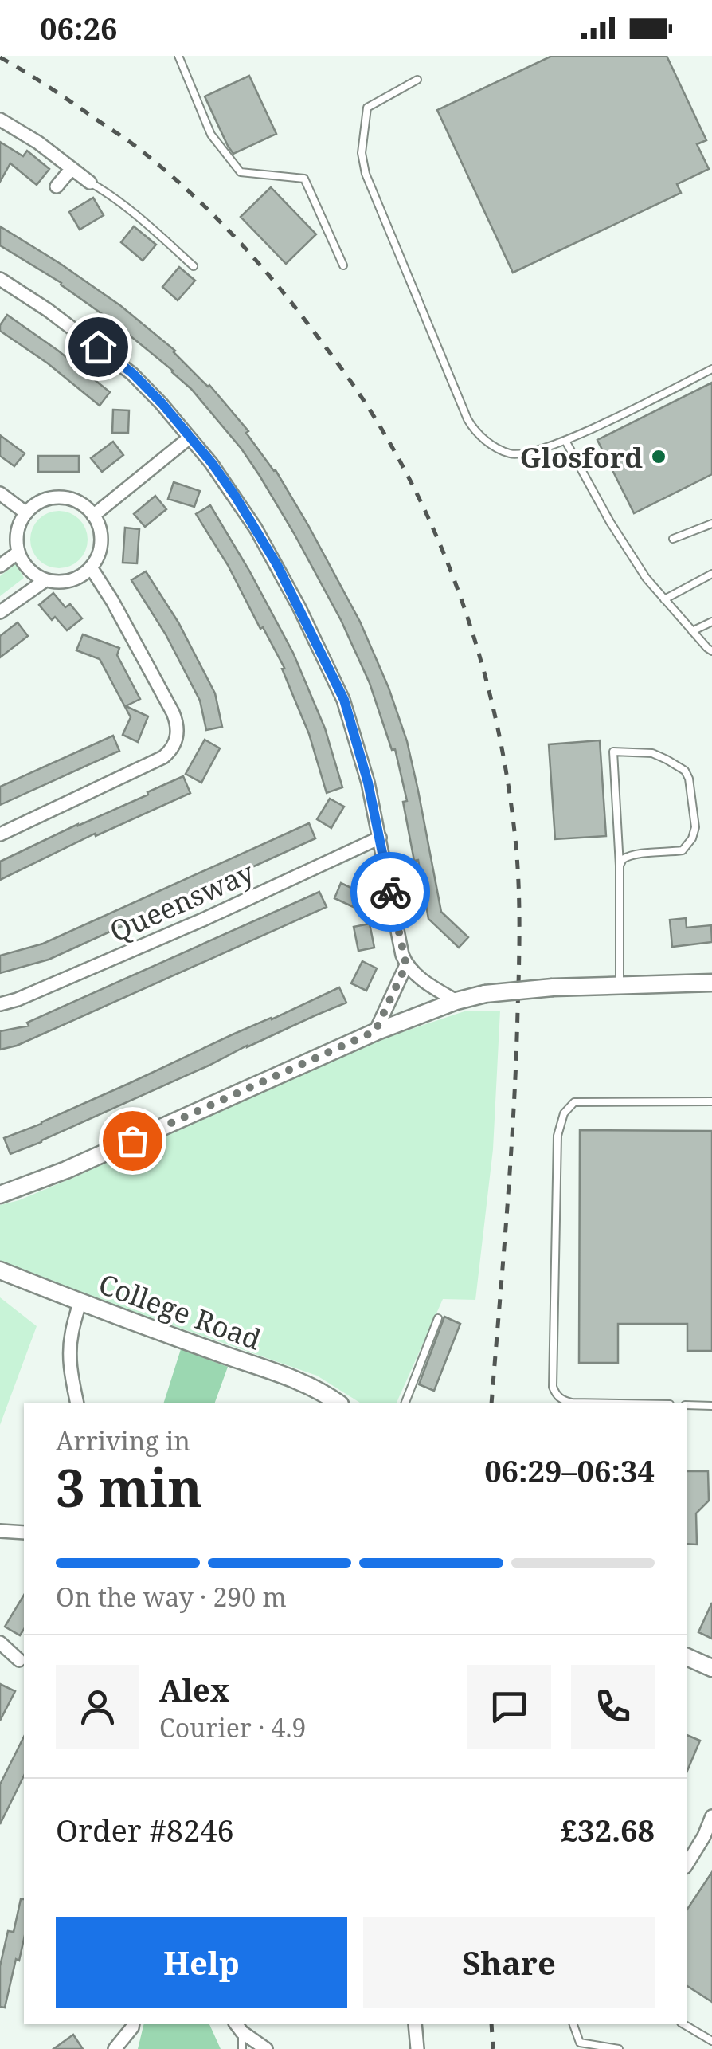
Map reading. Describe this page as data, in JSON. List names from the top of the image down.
{
  "streets": {
    "street": ["Queensway", "College Road"]
  },
  "places": ["Glosford"],
  "page": {
    "status": "06:26",
    "heading": ["3 min", "Arriving in", "06:29–06:34"],
    "panel": [
      "Alex",
      "Courier · 4.9",
      "Order #8246",
      "£32.68"
    ],
    "bar": "On the way · 290 m",
    "buttons": ["Help", "Share"]
  }
}
